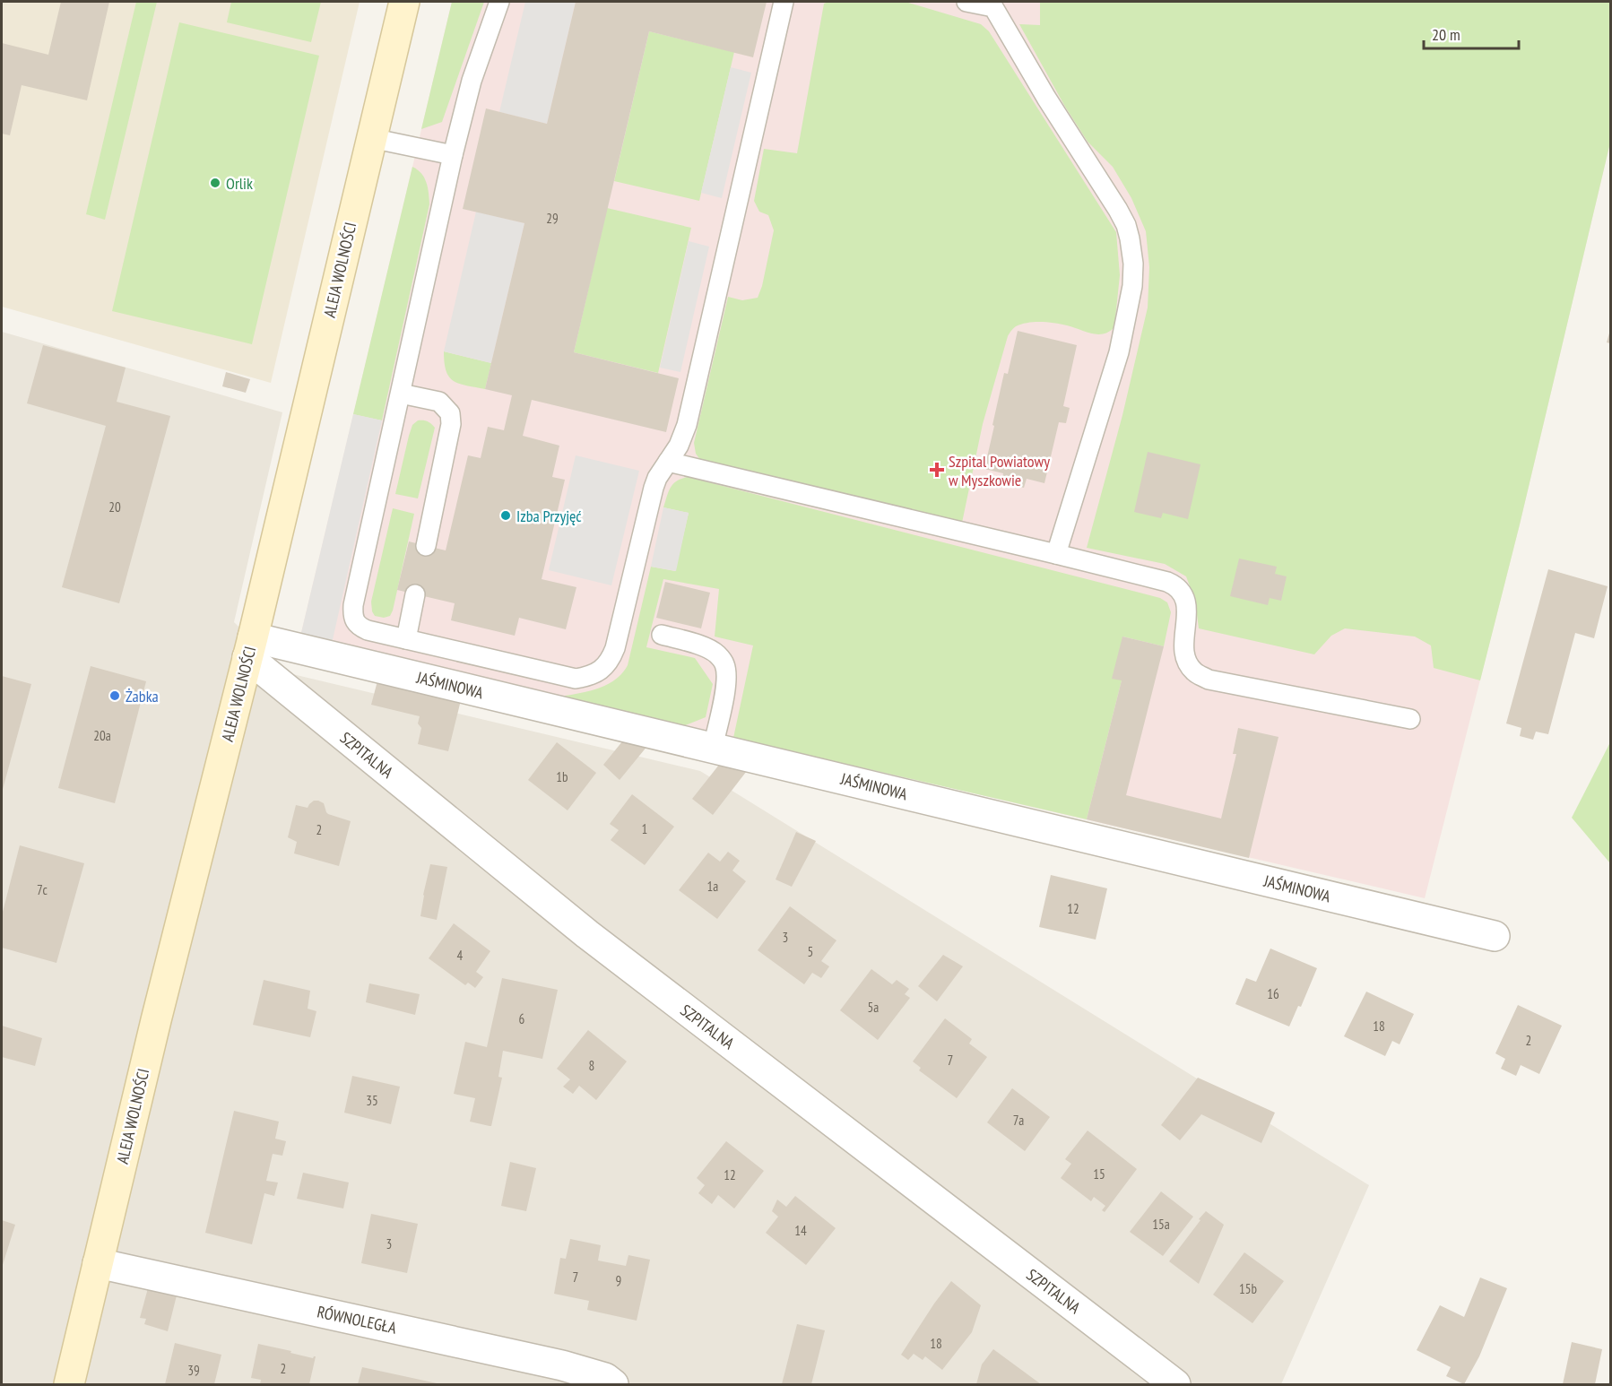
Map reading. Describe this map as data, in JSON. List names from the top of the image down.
{
  "streets": {
    "street": [
      "ALEJA WOLNOŚCI",
      "JAŚMINOWA",
      "SZPITALNA",
      "RÓWNOLEGŁA"
    ]
  },
  "crossings": [
    ["ALEJA WOLNOŚCI", "JAŚMINOWA"],
    ["ALEJA WOLNOŚCI", "SZPITALNA"],
    ["ALEJA WOLNOŚCI", "RÓWNOLEGŁA"],
    ["JAŚMINOWA", "SZPITALNA"]
  ],
  "places": {
    "other": ["Orlik", "Izba Przyjęć", "Żabka"],
    "health": ["Szpital Powiatowy w Myszkowie"]
  },
  "house_numbers": [
    "29",
    "20",
    "20a",
    "1b",
    "1",
    "2",
    "1a",
    "7c",
    "12",
    "3",
    "5",
    "4",
    "16",
    "5a",
    "6",
    "18",
    "2",
    "7",
    "8",
    "35",
    "7a",
    "15",
    "12",
    "15a",
    "14",
    "3",
    "7",
    "9",
    "15b",
    "18",
    "2",
    "39"
  ],
  "scale_bar": "20 m"
}
